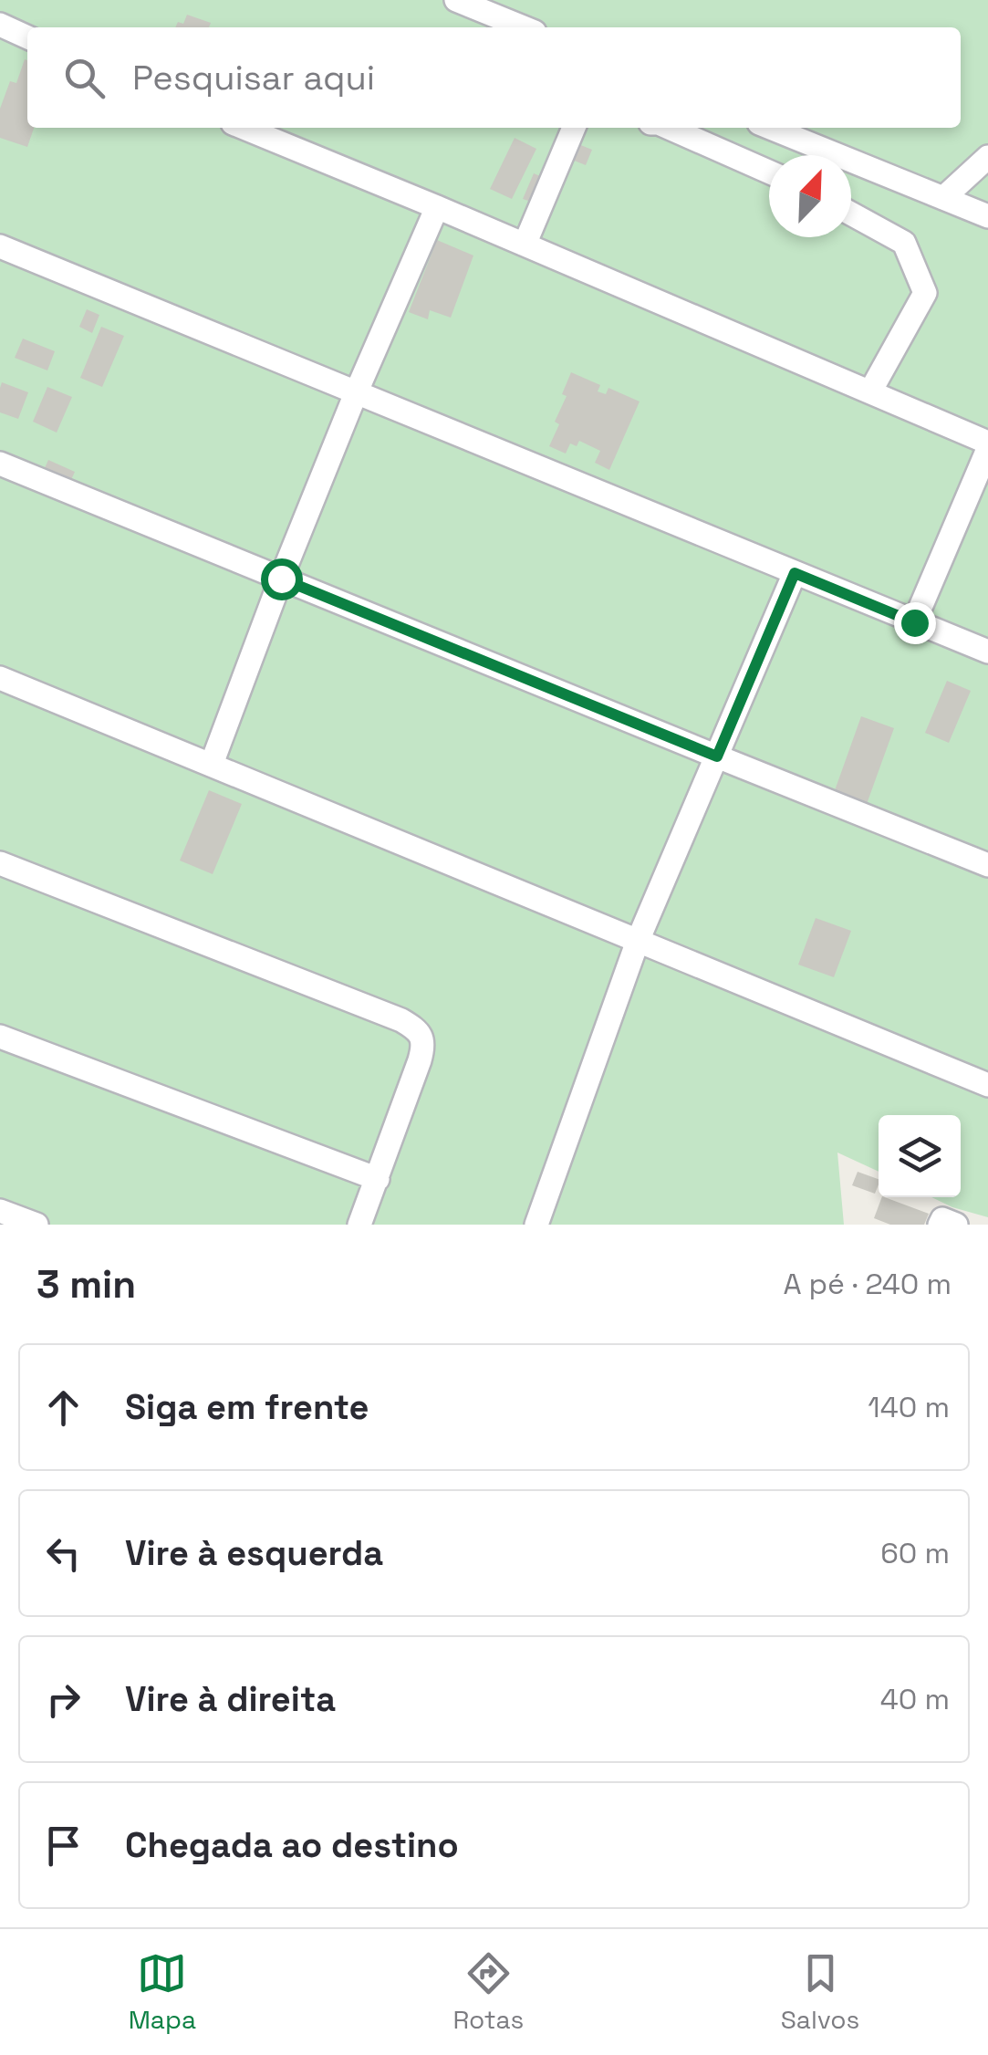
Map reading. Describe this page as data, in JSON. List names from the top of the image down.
{
  "north": "top right",
  "page": {
    "search": "Pesquisar aqui",
    "heading": ["3 min", "A pé · 240 m"],
    "list": [
      ["Siga em frente", "140 m"],
      ["Vire à esquerda", "60 m"],
      ["Vire à direita", "40 m"],
      "Chegada ao destino"
    ],
    "nav": ["Mapa", "Rotas", "Salvos"]
  }
}
